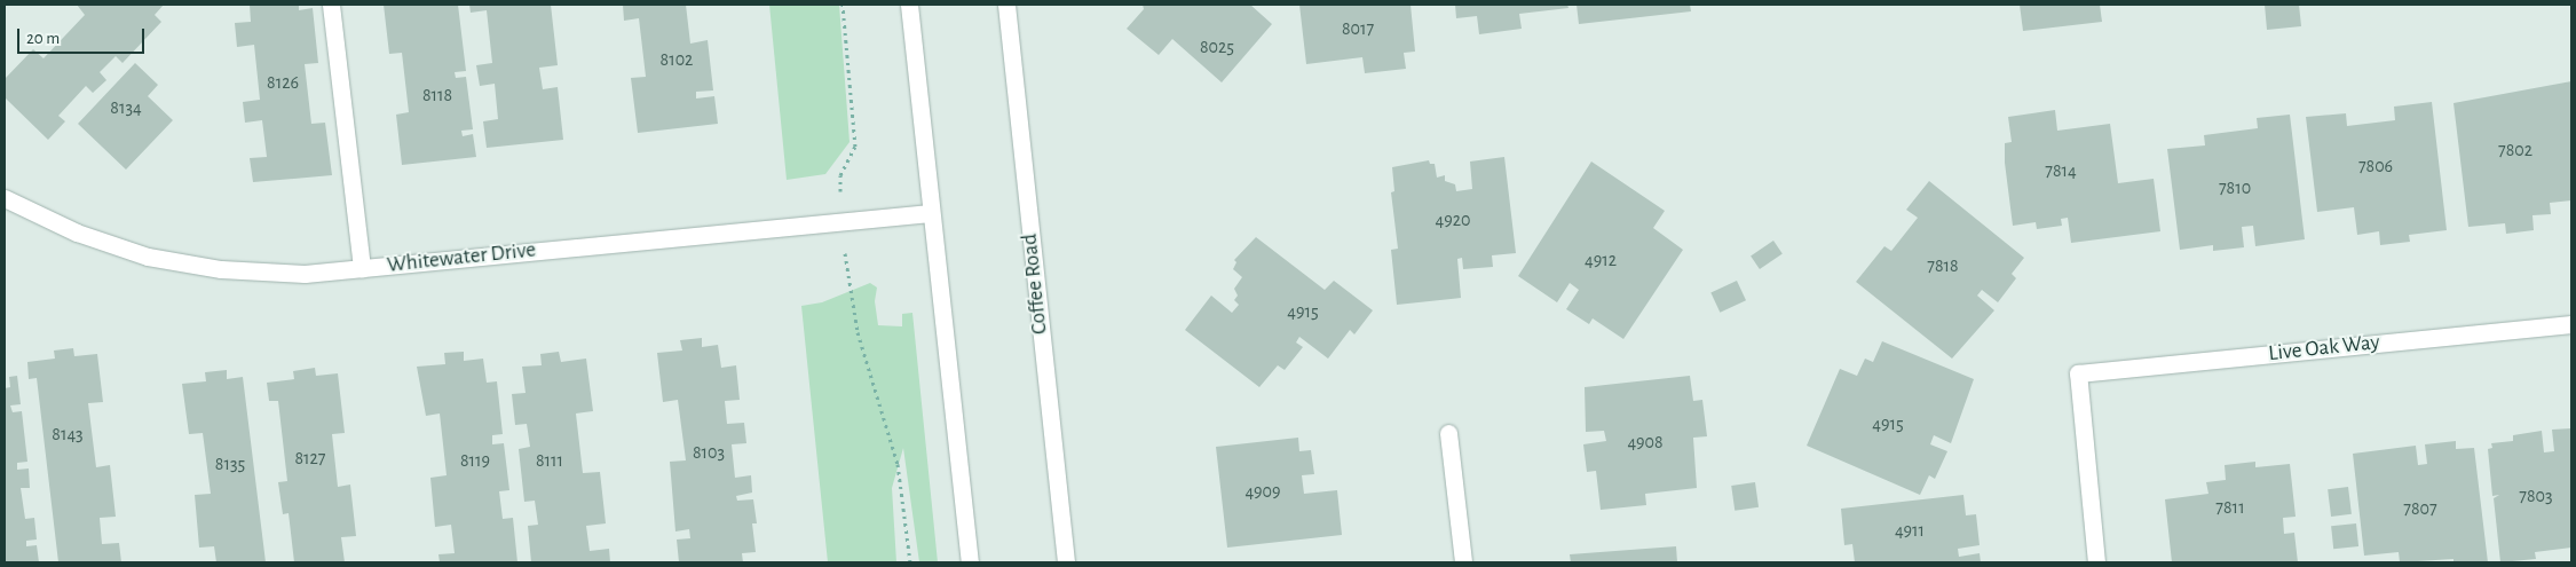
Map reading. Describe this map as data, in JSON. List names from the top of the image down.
{
  "streets": {
    "street": ["Whitewater Drive", "Coffee Road", "Live Oak Way"]
  },
  "house_numbers": [
    "8017",
    "8025",
    "8102",
    "8126",
    "8118",
    "8134",
    "7802",
    "7806",
    "7814",
    "7810",
    "4920",
    "4912",
    "7818",
    "4915",
    "4915",
    "8143",
    "4908",
    "8103",
    "8127",
    "8119",
    "8111",
    "8135",
    "4909",
    "7803",
    "7811",
    "7807",
    "4911"
  ],
  "scale_bar": "20 m"
}
